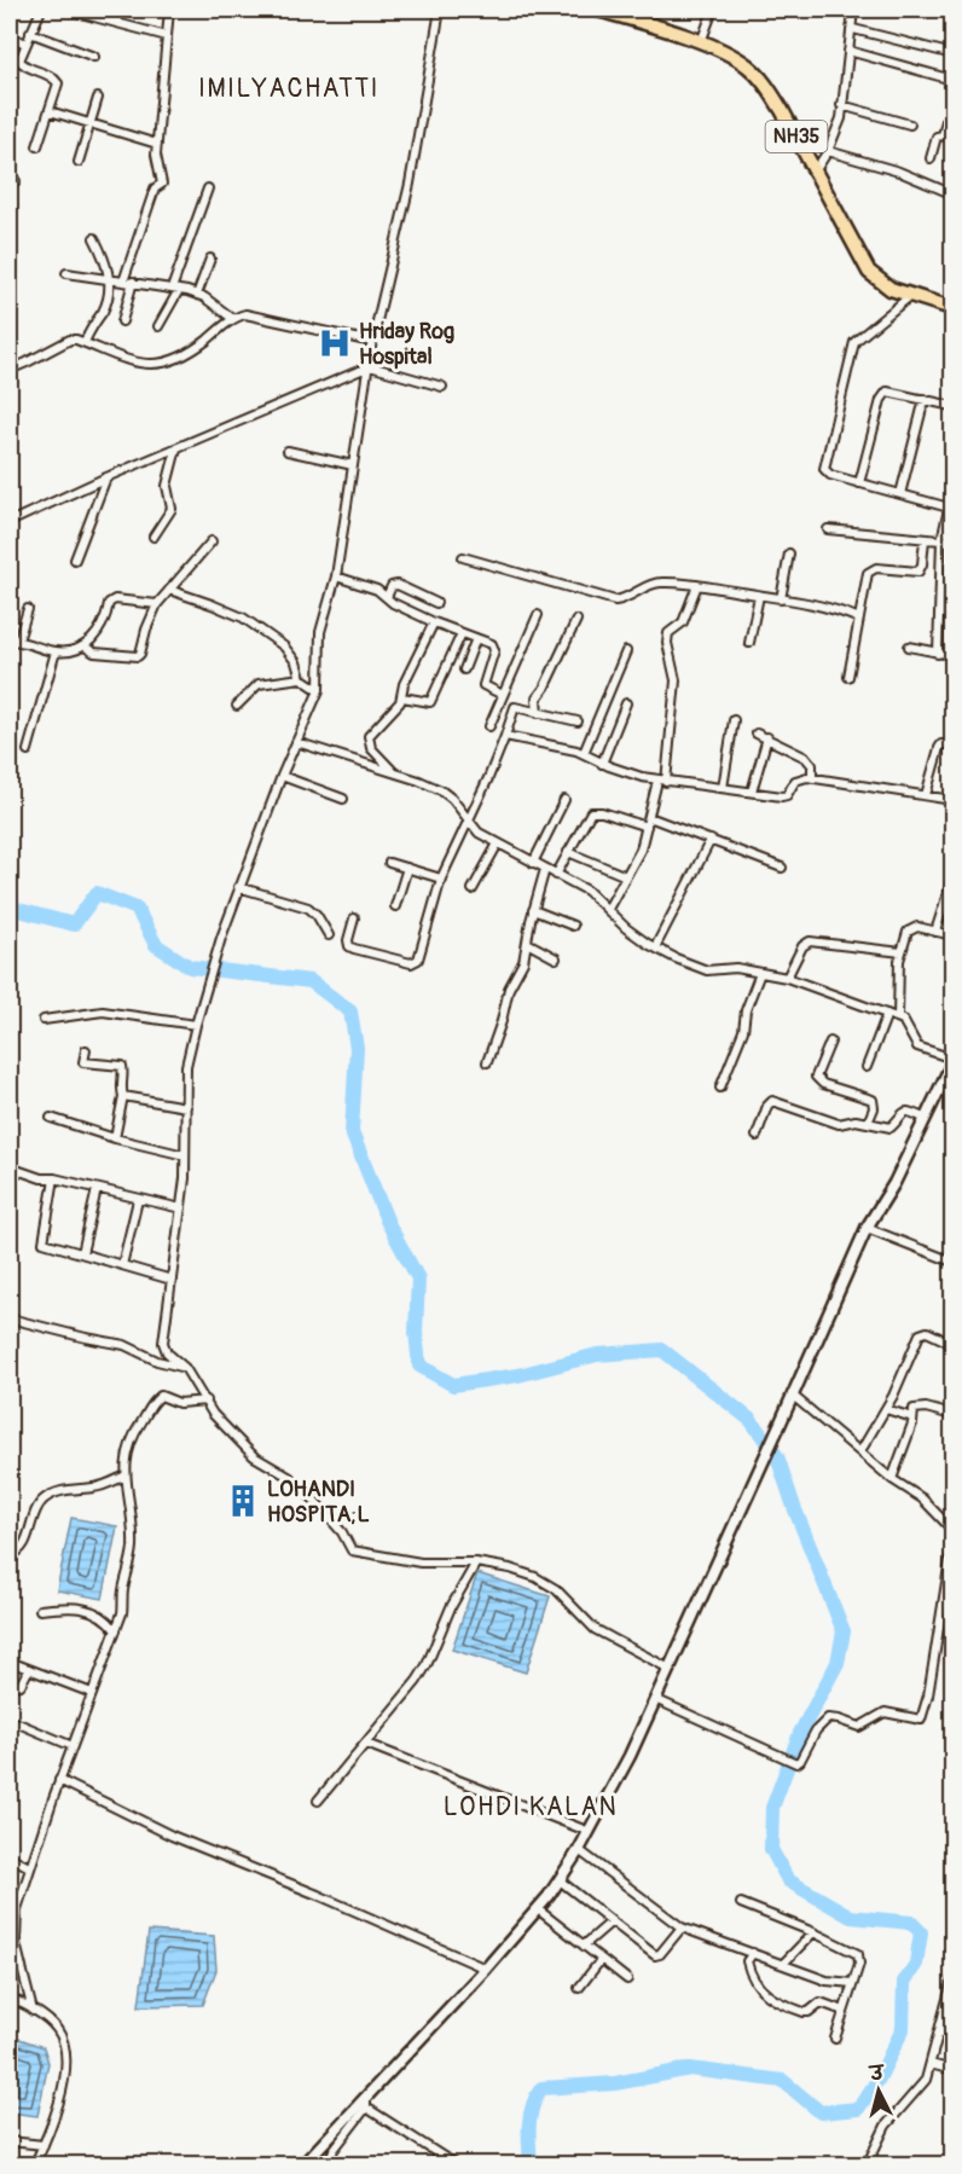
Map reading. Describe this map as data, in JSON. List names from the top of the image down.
{
  "streets": {
    "highway": ["NH35"]
  },
  "districts": ["IMILYACHATTI", "LOHDI KALAN"],
  "places": {
    "hospital": ["Hriday Rog Hospital"],
    "building": ["LOHANDI HOSPITA;L"]
  },
  "north": "top"
}
